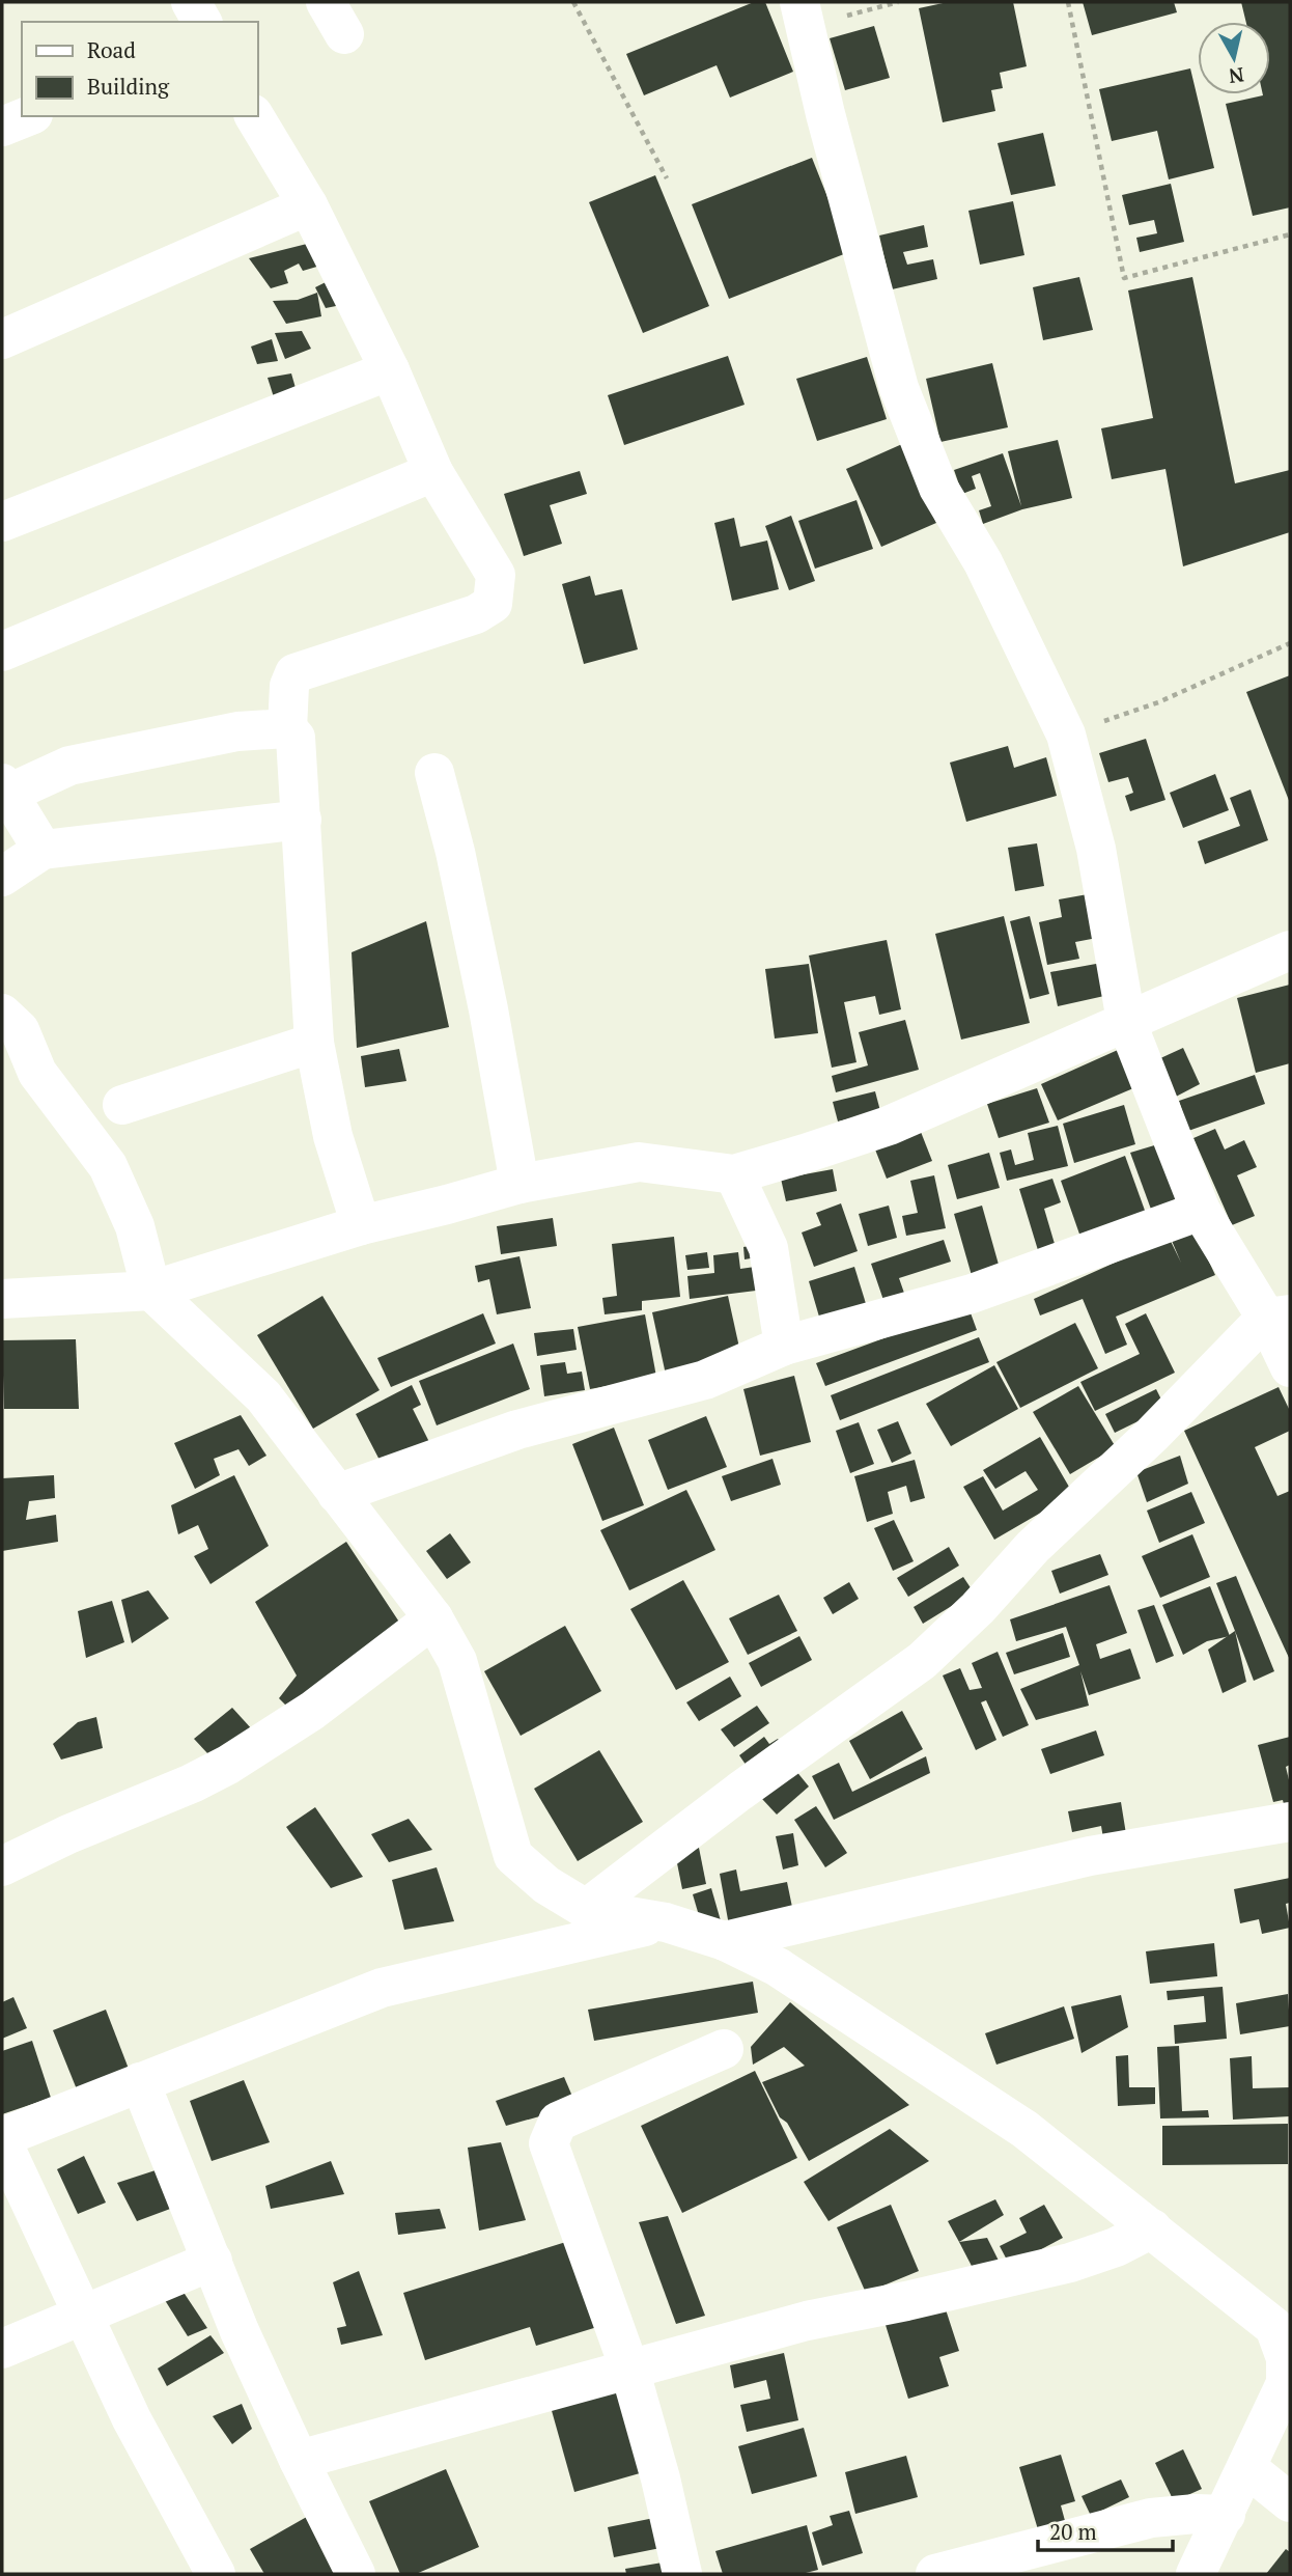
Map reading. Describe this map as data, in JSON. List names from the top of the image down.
{
  "legend": ["Road", "Building"],
  "scale_bar": "20 m",
  "north": "bottom"
}
